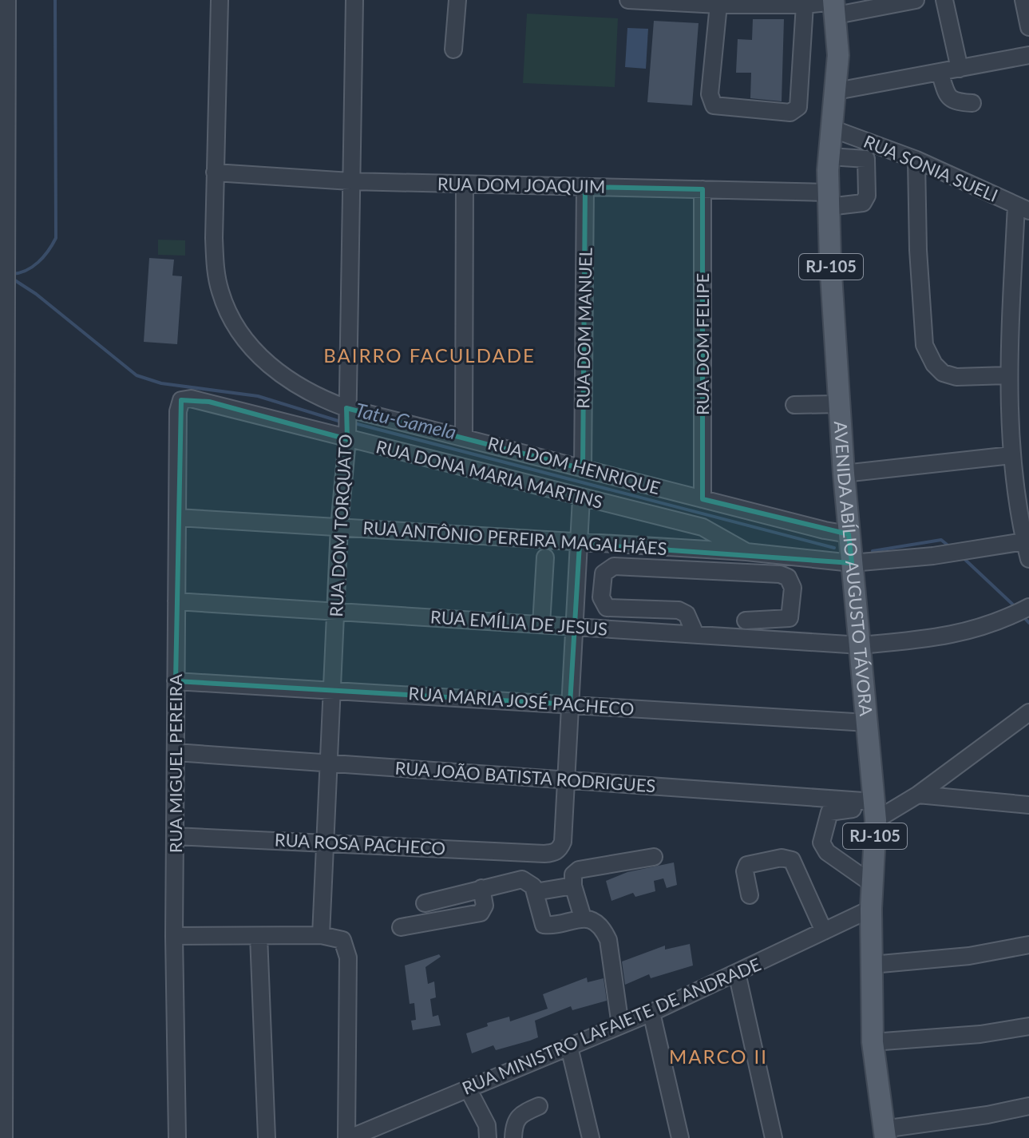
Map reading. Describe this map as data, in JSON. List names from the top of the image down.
{
  "streets": {
    "main road": ["RJ-105", "AVENIDA ABÍLIO AUGUSTO TÁVORA"],
    "street": [
      "RUA SONIA SUELI",
      "RUA DOM JOAQUIM",
      "RUA DOM MANUEL",
      "RUA DOM FELIPE",
      "RUA DOM HENRIQUE",
      "RUA DONA MARIA MARTINS",
      "RUA DOM TORQUATO",
      "RUA ANTÔNIO PEREIRA MAGALHÃES",
      "RUA EMÍLIA DE JESUS",
      "RUA MARIA JOSÉ PACHECO",
      "RUA MIGUEL PEREIRA",
      "RUA JOÃO BATISTA RODRIGUES",
      "RUA ROSA PACHECO",
      "RUA MINISTRO LAFAIETE DE ANDRADE"
    ]
  },
  "crossings": [
    ["RUA SONIA SUELI", "AVENIDA ABÍLIO AUGUSTO TÁVORA"],
    ["RUA DOM JOAQUIM", "RUA DOM MANUEL"],
    ["RUA DOM JOAQUIM", "RUA DOM FELIPE"],
    ["RUA DOM JOAQUIM", "RUA DOM HENRIQUE"],
    ["RUA DOM JOAQUIM", "RUA DOM TORQUATO"],
    ["RUA DOM JOAQUIM", "AVENIDA ABÍLIO AUGUSTO TÁVORA"],
    ["RUA DOM MANUEL", "RUA DOM HENRIQUE"],
    ["RUA DOM FELIPE", "RUA DOM HENRIQUE"],
    ["RUA DOM HENRIQUE", "RUA DONA MARIA MARTINS"],
    ["RUA DOM HENRIQUE", "RUA DOM TORQUATO"],
    ["RUA DOM HENRIQUE", "AVENIDA ABÍLIO AUGUSTO TÁVORA"],
    ["RUA DONA MARIA MARTINS", "RUA DOM TORQUATO"],
    ["RUA DONA MARIA MARTINS", "RUA ANTÔNIO PEREIRA MAGALHÃES"],
    ["RUA DONA MARIA MARTINS", "RUA MIGUEL PEREIRA"],
    ["RUA DOM TORQUATO", "RUA ANTÔNIO PEREIRA MAGALHÃES"],
    ["RUA DOM TORQUATO", "RUA EMÍLIA DE JESUS"],
    ["RUA DOM TORQUATO", "RUA MARIA JOSÉ PACHECO"],
    ["RUA DOM TORQUATO", "RUA JOÃO BATISTA RODRIGUES"],
    ["RUA DOM TORQUATO", "RUA ROSA PACHECO"],
    ["RUA ANTÔNIO PEREIRA MAGALHÃES", "AVENIDA ABÍLIO AUGUSTO TÁVORA"],
    ["RUA ANTÔNIO PEREIRA MAGALHÃES", "RUA MIGUEL PEREIRA"],
    ["AVENIDA ABÍLIO AUGUSTO TÁVORA", "RUA EMÍLIA DE JESUS"],
    ["AVENIDA ABÍLIO AUGUSTO TÁVORA", "RUA MARIA JOSÉ PACHECO"],
    ["AVENIDA ABÍLIO AUGUSTO TÁVORA", "RUA JOÃO BATISTA RODRIGUES"],
    ["AVENIDA ABÍLIO AUGUSTO TÁVORA", "RUA MINISTRO LAFAIETE DE ANDRADE"],
    ["RUA EMÍLIA DE JESUS", "RUA MIGUEL PEREIRA"],
    ["RUA MARIA JOSÉ PACHECO", "RUA MIGUEL PEREIRA"],
    ["RUA MIGUEL PEREIRA", "RUA JOÃO BATISTA RODRIGUES"],
    ["RUA MIGUEL PEREIRA", "RUA ROSA PACHECO"],
    ["RUA JOÃO BATISTA RODRIGUES", "RUA ROSA PACHECO"]
  ],
  "districts": ["BAIRRO FACULDADE", "MARCO II"],
  "water": ["Tatu-Gamela"]
}
